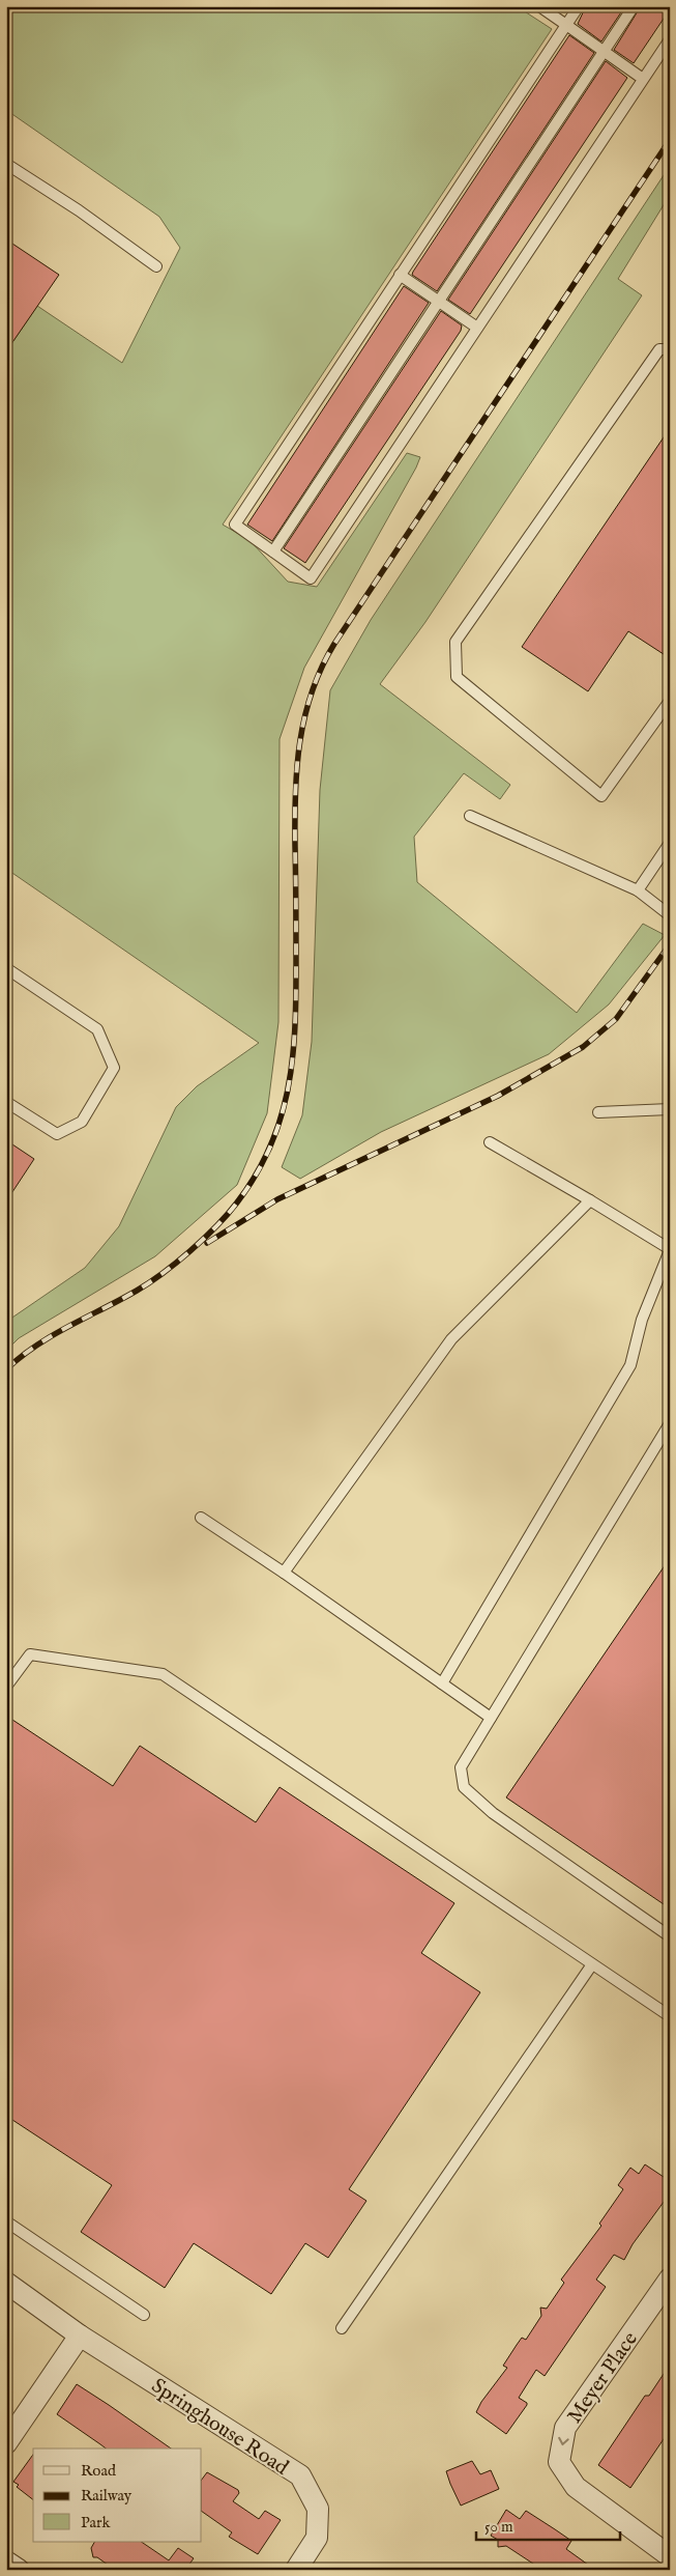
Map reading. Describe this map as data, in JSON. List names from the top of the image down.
{
  "streets": {
    "street": ["Meyer Place", "Springhouse Road"]
  },
  "legend": ["Road", "Railway", "Park"],
  "scale_bar": "50 m"
}
